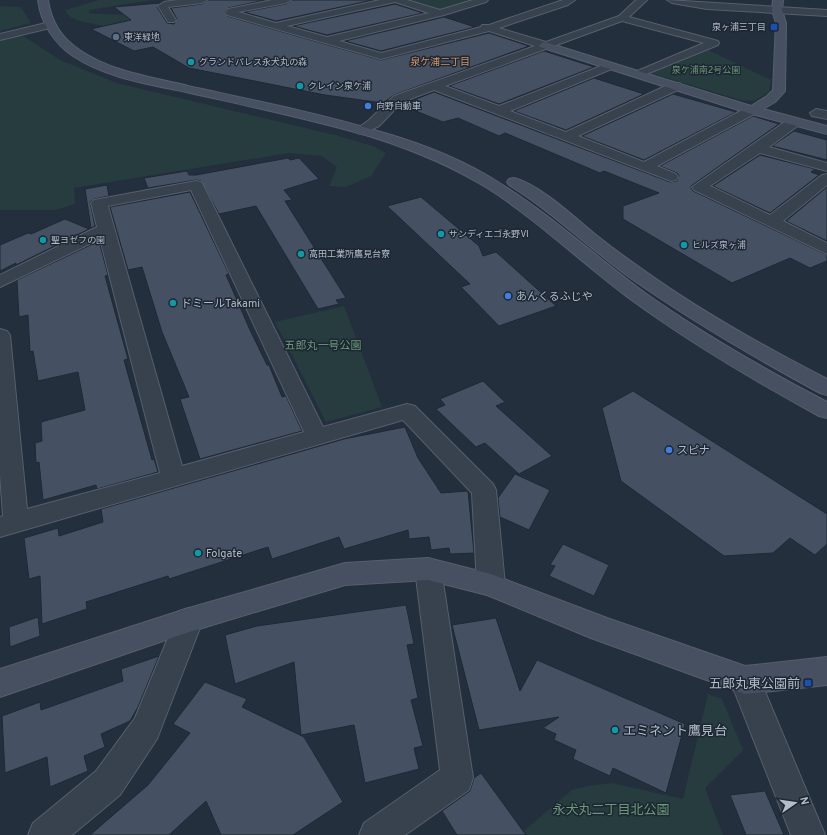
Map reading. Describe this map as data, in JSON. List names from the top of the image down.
{
  "districts": ["泉ケ浦二丁目"],
  "parks": ["泉ケ浦南2号公園", "五郎丸一号公園", "永犬丸二丁目北公園"],
  "places": {
    "transit": ["泉ヶ浦三丁目", "五郎丸東公園前"],
    "other": [
      "東洋緑地",
      "グランドパレス永犬丸の森",
      "クレイン泉ケ浦",
      "向野自動車",
      "サンディエゴ永野Ⅵ",
      "聖ヨゼフの園",
      "ヒルズ泉ヶ浦",
      "高田工業所鷹見台寮",
      "あんくるふじや",
      "ドミールTakami",
      "スピナ",
      "Folgate",
      "エミネント鷹見台"
    ]
  },
  "north": "right"
}
